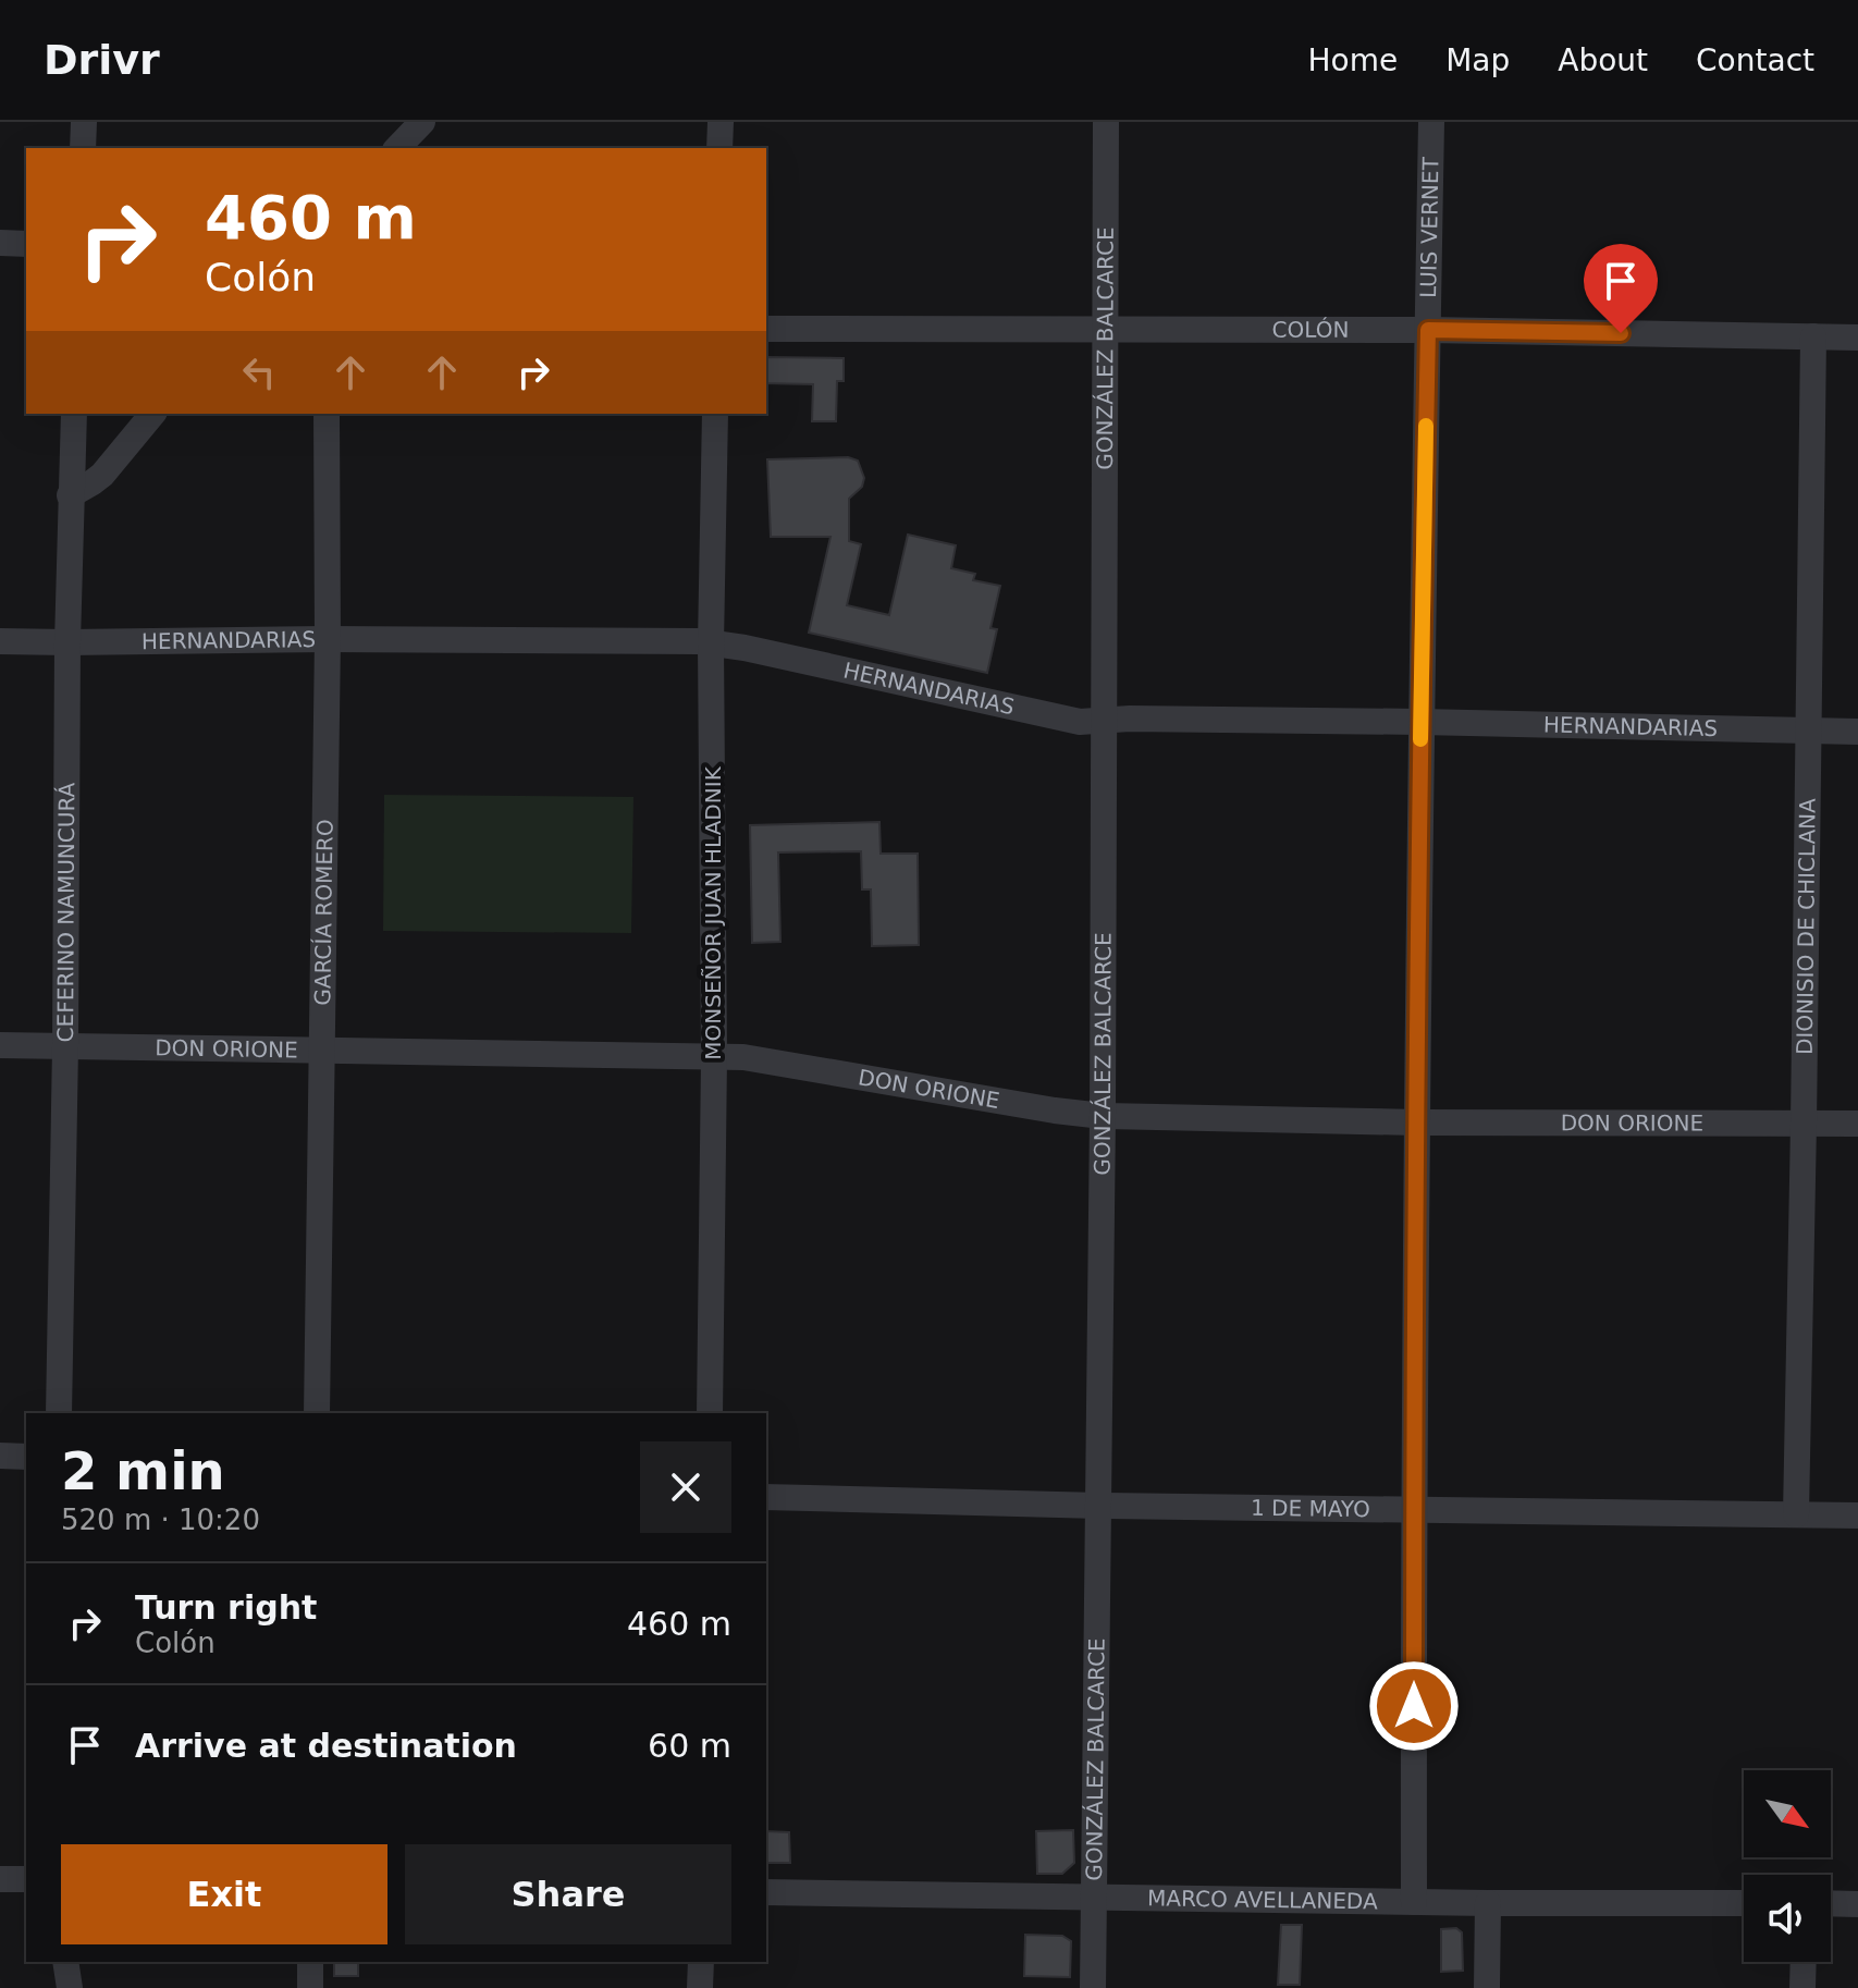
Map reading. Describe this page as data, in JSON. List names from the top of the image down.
{
  "streets": {
    "street": [
      "LUIS VERNET",
      "COLÓN",
      "GONZÁLEZ BALCARCE",
      "HERNANDARIAS",
      "CEFERINO NAMUNCURÁ",
      "GARCÍA ROMERO",
      "MONSEÑOR JUAN HLADNIK",
      "DIONISIO DE CHICLANA",
      "DON ORIONE",
      "1 DE MAYO",
      "MARCO AVELLANEDA"
    ]
  },
  "crossings": [
    ["LUIS VERNET", "COLÓN"],
    ["LUIS VERNET", "HERNANDARIAS"],
    ["LUIS VERNET", "DON ORIONE"],
    ["LUIS VERNET", "1 DE MAYO"],
    ["LUIS VERNET", "MARCO AVELLANEDA"],
    ["COLÓN", "GONZÁLEZ BALCARCE"],
    ["COLÓN", "DIONISIO DE CHICLANA"],
    ["GONZÁLEZ BALCARCE", "HERNANDARIAS"],
    ["GONZÁLEZ BALCARCE", "DON ORIONE"],
    ["GONZÁLEZ BALCARCE", "1 DE MAYO"],
    ["GONZÁLEZ BALCARCE", "MARCO AVELLANEDA"],
    ["HERNANDARIAS", "CEFERINO NAMUNCURÁ"],
    ["HERNANDARIAS", "GARCÍA ROMERO"],
    ["HERNANDARIAS", "MONSEÑOR JUAN HLADNIK"],
    ["HERNANDARIAS", "DIONISIO DE CHICLANA"],
    ["CEFERINO NAMUNCURÁ", "DON ORIONE"],
    ["GARCÍA ROMERO", "DON ORIONE"],
    ["MONSEÑOR JUAN HLADNIK", "DON ORIONE"],
    ["DIONISIO DE CHICLANA", "DON ORIONE"],
    ["DIONISIO DE CHICLANA", "1 DE MAYO"]
  ],
  "north": "bottom right",
  "page": {
    "header": "Drivr",
    "nav": [
      "Home",
      "Map",
      "About",
      "Contact"
    ],
    "turn": ["460 m", "Colón"],
    "heading": ["2 min", "520 m · 10:20"],
    "list": [
      {
        "name": "Turn right",
        "note": "Colón",
        "value": "460 m"
      },
      {
        "name": "Arrive at destination",
        "value": "60 m"
      }
    ],
    "buttons": ["Exit", "Share"]
  }
}
